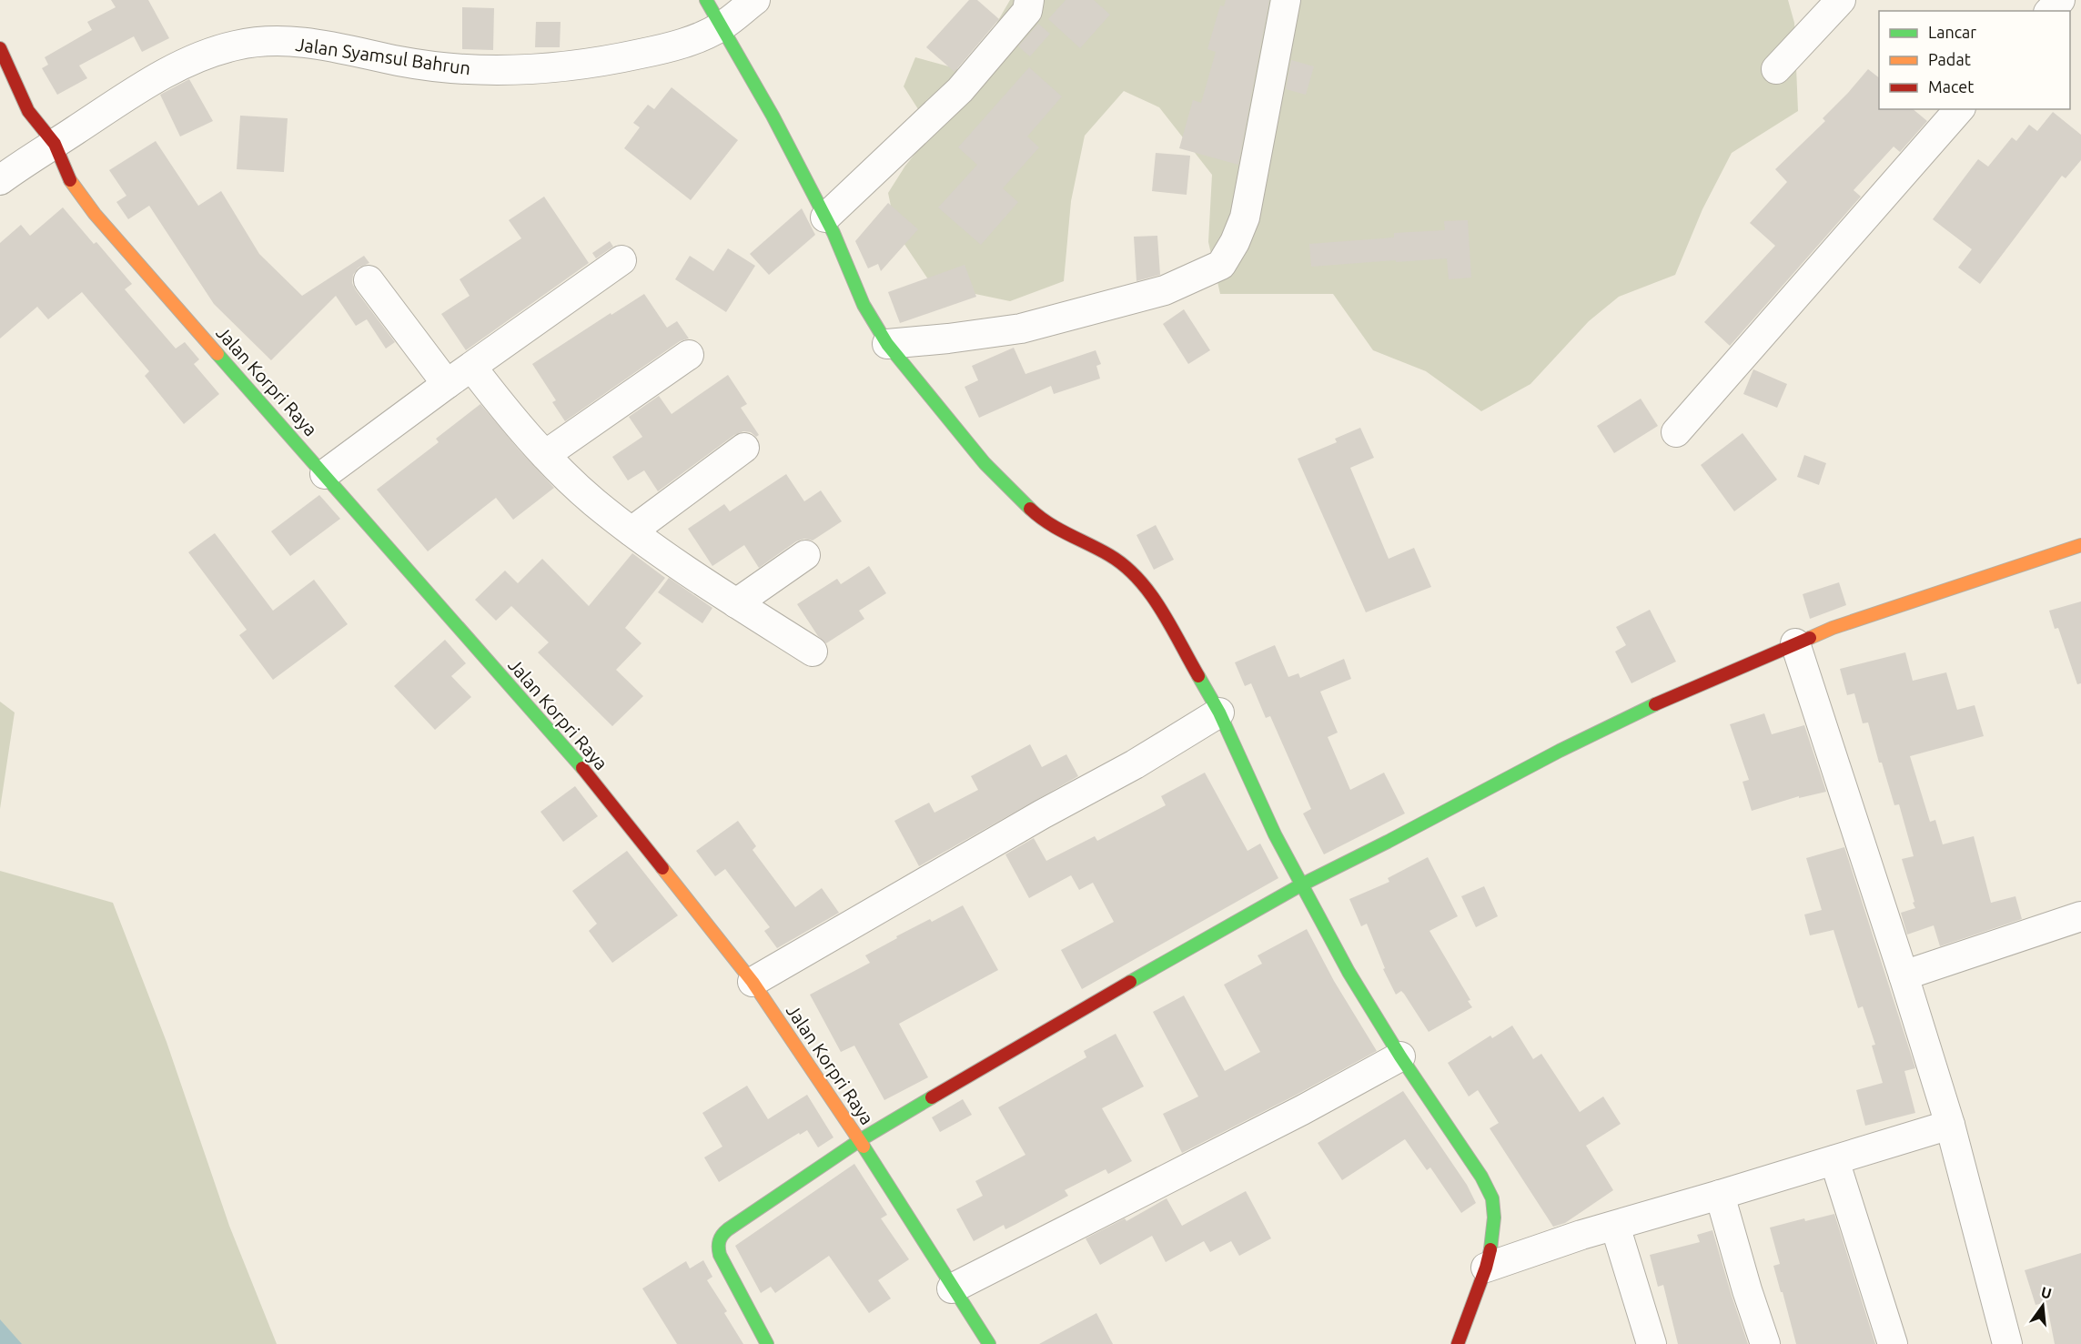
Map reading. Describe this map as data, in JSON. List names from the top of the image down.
{
  "streets": {
    "street": ["Jalan Syamsul Bahrun", "Jalan Korpri Raya"]
  },
  "crossings": [
    ["Jalan Syamsul Bahrun", "Jalan Korpri Raya"]
  ],
  "legend": ["Lancar", "Padat", "Macet"],
  "north": "top"
}
